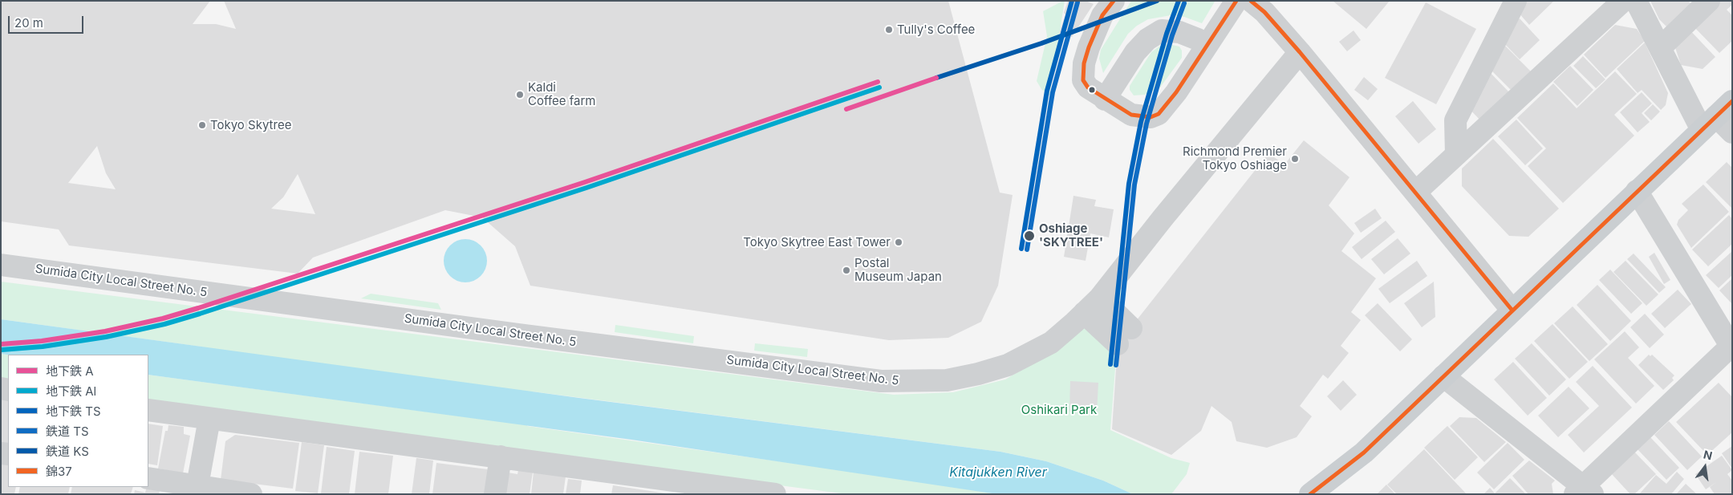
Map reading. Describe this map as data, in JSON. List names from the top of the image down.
{
  "streets": {
    "street": ["Sumida City Local Street No. 5"]
  },
  "water": ["Kitajukken River"],
  "parks": ["Oshikari Park"],
  "places": [
    "Tully's Coffee",
    "Kaldi Coffee farm",
    "Tokyo Skytree",
    "Richmond Premier Tokyo Oshiage",
    "Oshiage 'SKYTREE'",
    "Tokyo Skytree East Tower",
    "Postal Museum Japan"
  ],
  "lines": [
    "metro line TS",
    "rail line KS",
    "transit line 錦37",
    "rail line TS",
    "metro line A",
    "metro line Al"
  ],
  "legend": [
    "地下鉄 A",
    "地下鉄 Al",
    "地下鉄 TS",
    "鉄道 TS",
    "鉄道 KS",
    "錦37"
  ],
  "scale_bar": "20 m",
  "north": "top"
}
